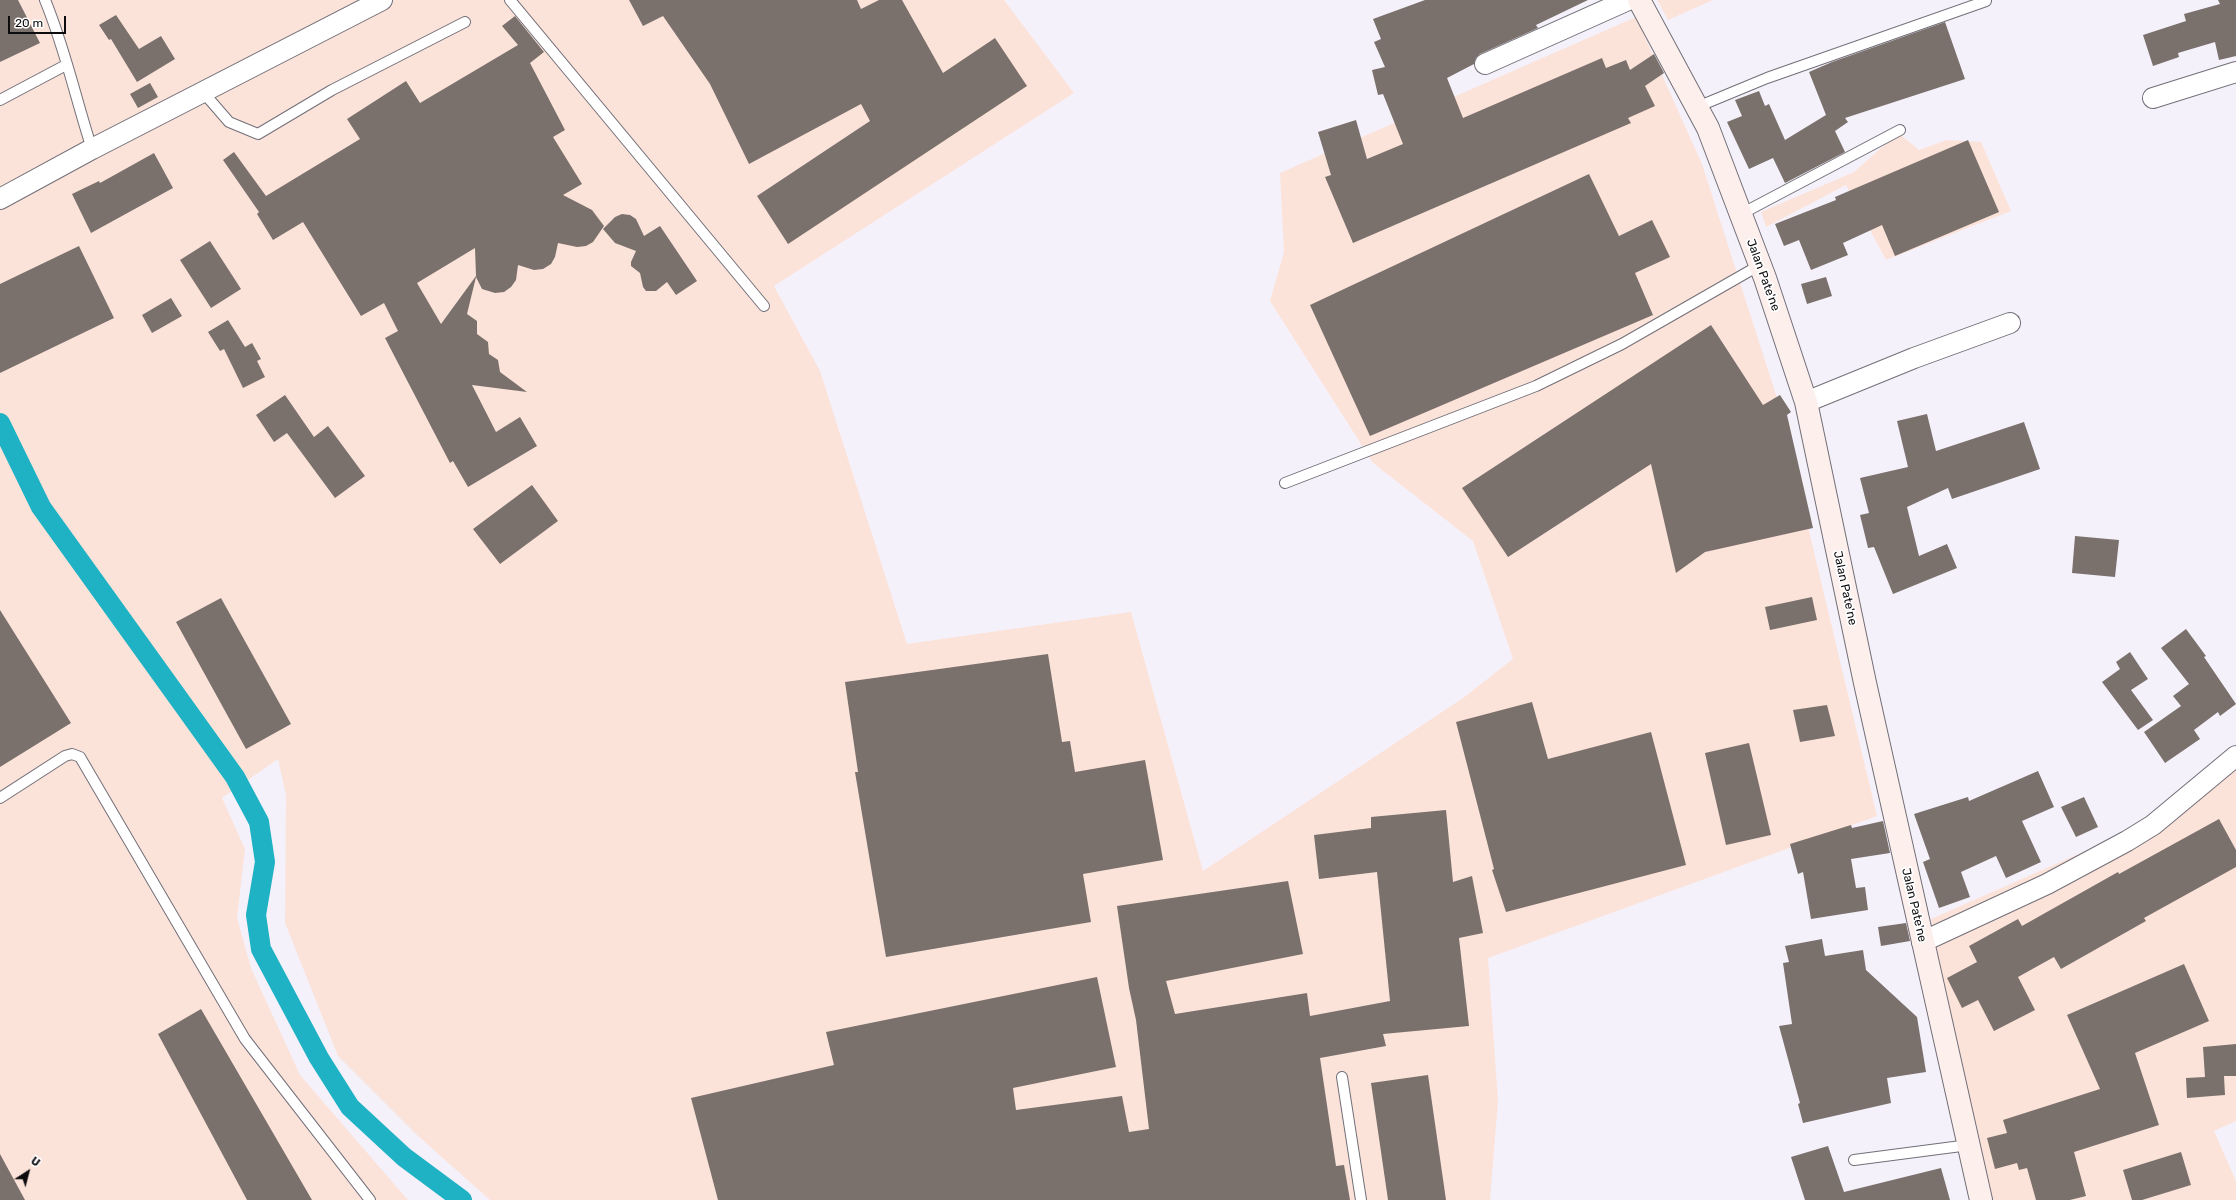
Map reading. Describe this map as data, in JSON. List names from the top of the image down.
{
  "streets": {
    "street": ["Jalan Pate'ne"]
  },
  "scale_bar": "20 m",
  "north": "top right"
}
